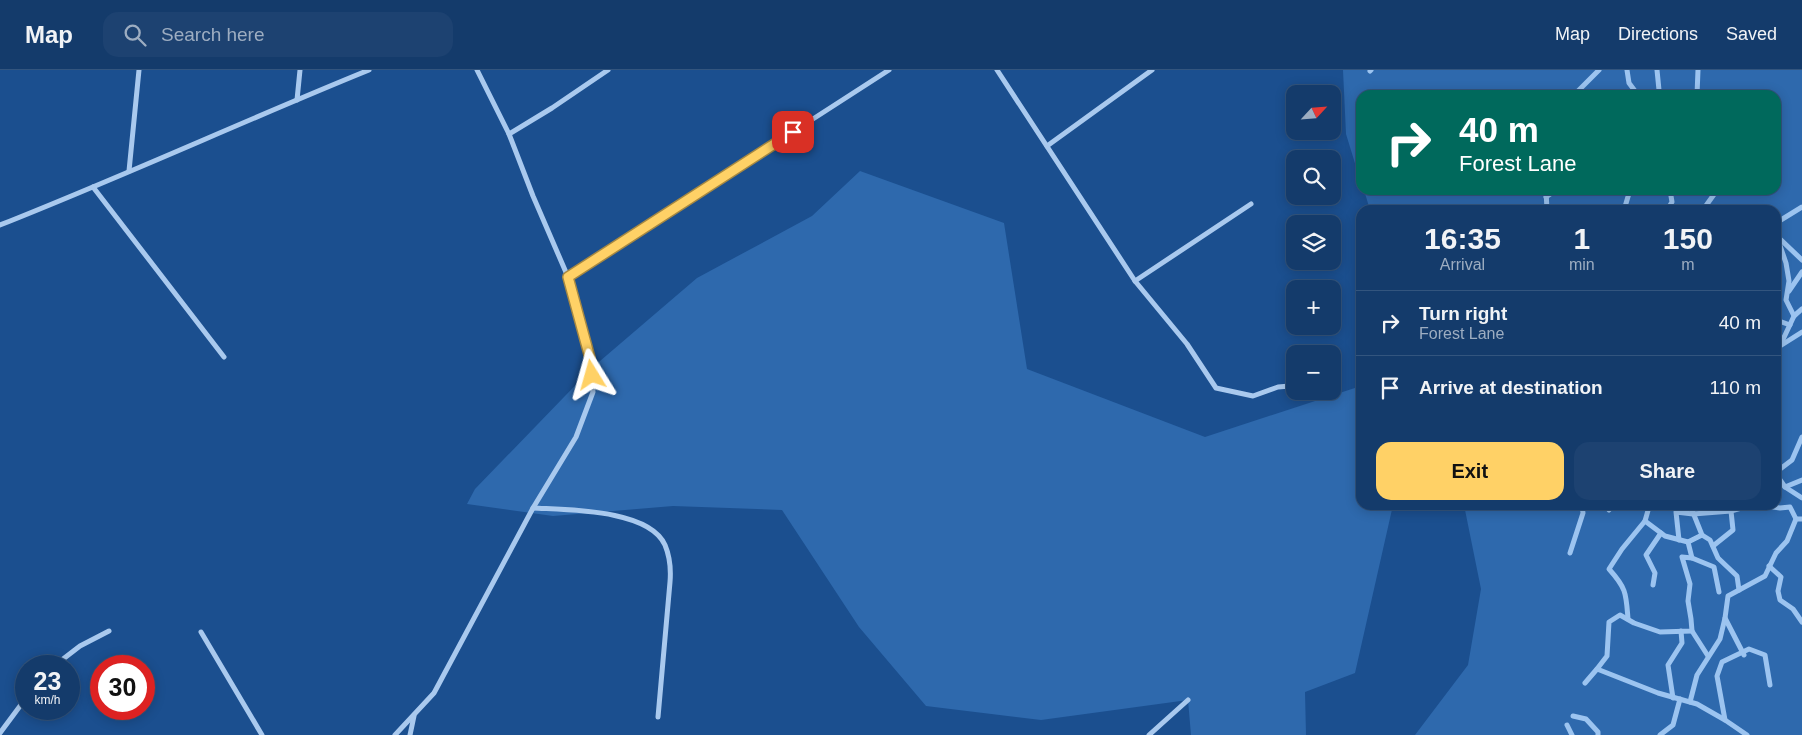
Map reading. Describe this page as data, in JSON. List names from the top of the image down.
{
  "north": "top right",
  "page": {
    "header": "Map",
    "search": "Search here",
    "nav": ["Map", "Directions", "Saved"],
    "map_buttons": ["+", "−"],
    "turn": ["40 m", "Forest Lane"],
    "eta": [
      "16:35",
      "Arrival",
      "1",
      "min",
      "150",
      "m"
    ],
    "list": [
      {
        "name": "Turn right",
        "note": "Forest Lane",
        "value": "40 m"
      },
      {
        "name": "Arrive at destination",
        "value": "110 m"
      }
    ],
    "buttons": ["Exit", "Share"],
    "speed": "23 km/h",
    "limit": "30"
  }
}
